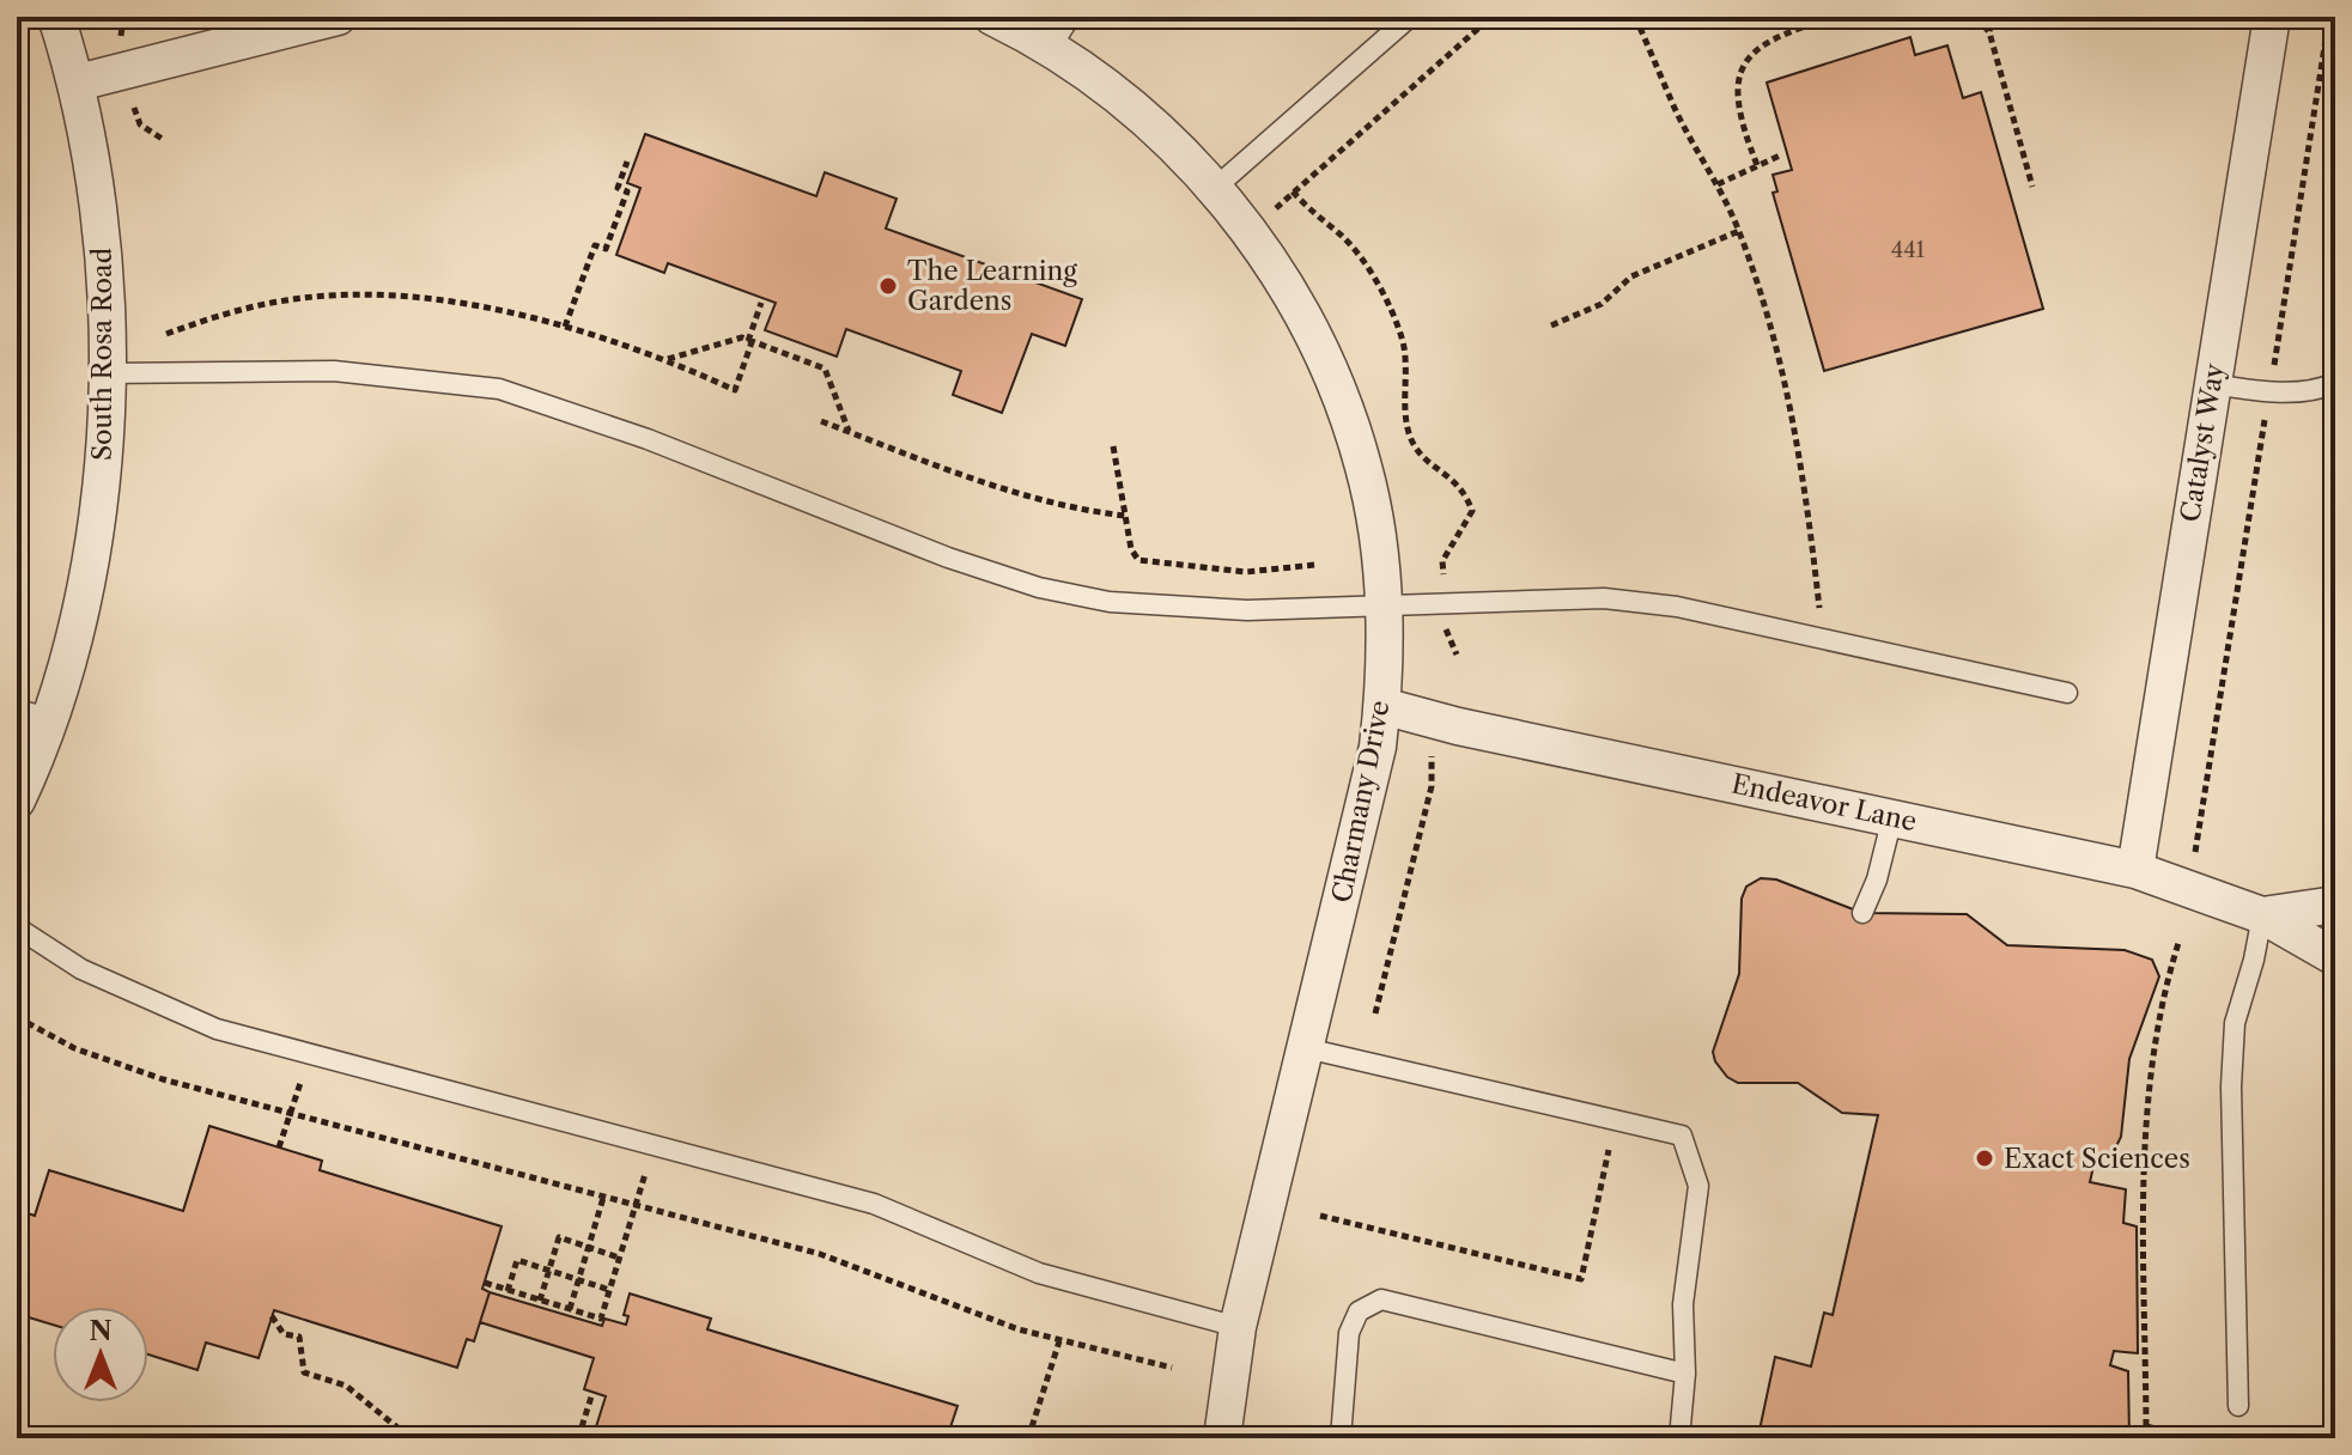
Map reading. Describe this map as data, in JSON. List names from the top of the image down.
{
  "streets": {
    "street": [
      "South Rosa Road",
      "Catalyst Way",
      "Charmany Drive",
      "Endeavor Lane"
    ]
  },
  "crossings": [
    ["Catalyst Way", "Endeavor Lane"],
    ["Charmany Drive", "Endeavor Lane"]
  ],
  "places": ["The Learning Gardens", "Exact Sciences"],
  "house_numbers": ["441"],
  "north": "top"
}
